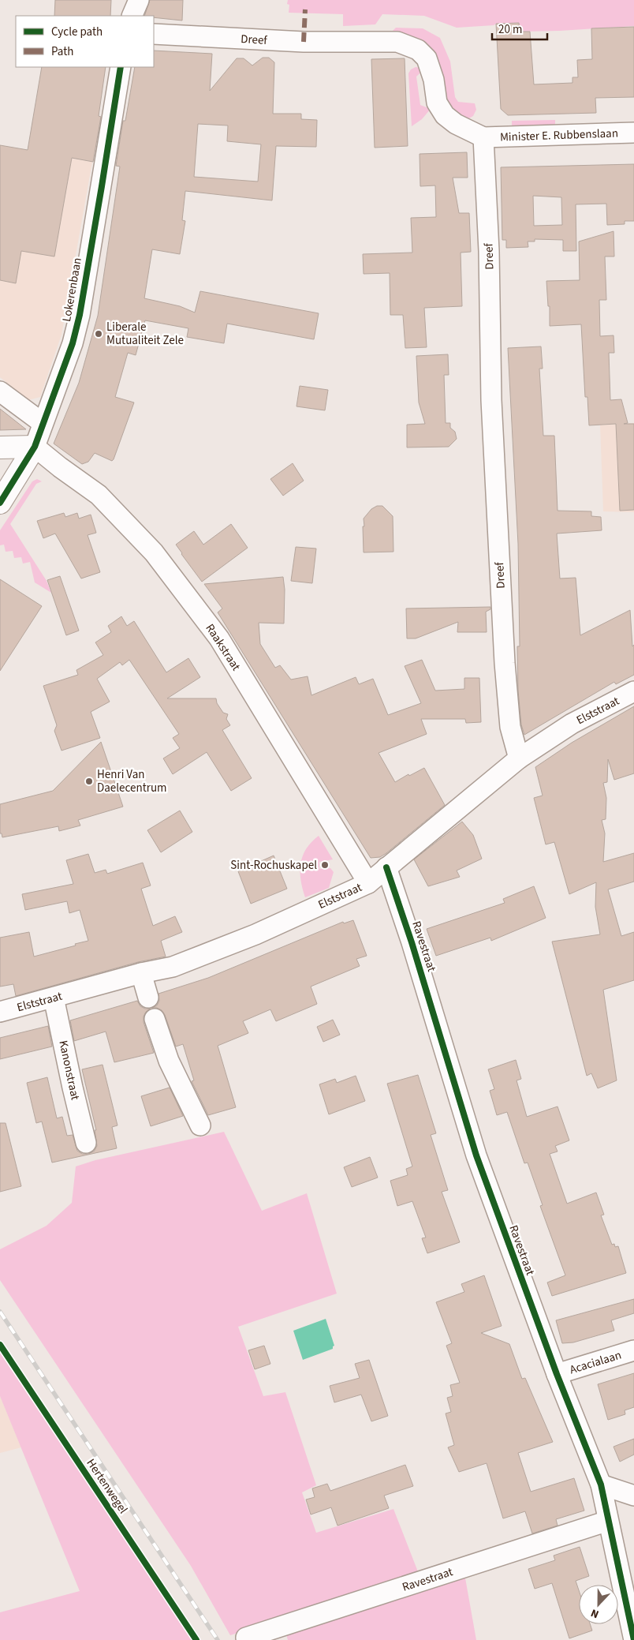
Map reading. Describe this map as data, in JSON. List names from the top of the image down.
{
  "streets": {
    "street": [
      "Dreef",
      "Minister E. Rubbenslaan",
      "Lokerenbaan",
      "Raakstraat",
      "Elststraat",
      "Ravestraat",
      "Kanonstraat",
      "Acacialaan"
    ],
    "cycle path": ["Hertenwegel"]
  },
  "crossings": [
    ["Dreef", "Minister E. Rubbenslaan"],
    ["Dreef", "Elststraat"],
    ["Lokerenbaan", "Raakstraat"],
    ["Raakstraat", "Elststraat"],
    ["Elststraat", "Ravestraat"],
    ["Elststraat", "Kanonstraat"],
    ["Ravestraat", "Acacialaan"]
  ],
  "places": ["Liberale Mutualiteit Zele", "Henri Van Daelecentrum", "Sint-Rochuskapel"],
  "legend": ["Cycle path", "Path"],
  "scale_bar": "20 m",
  "north": "bottom"
}
